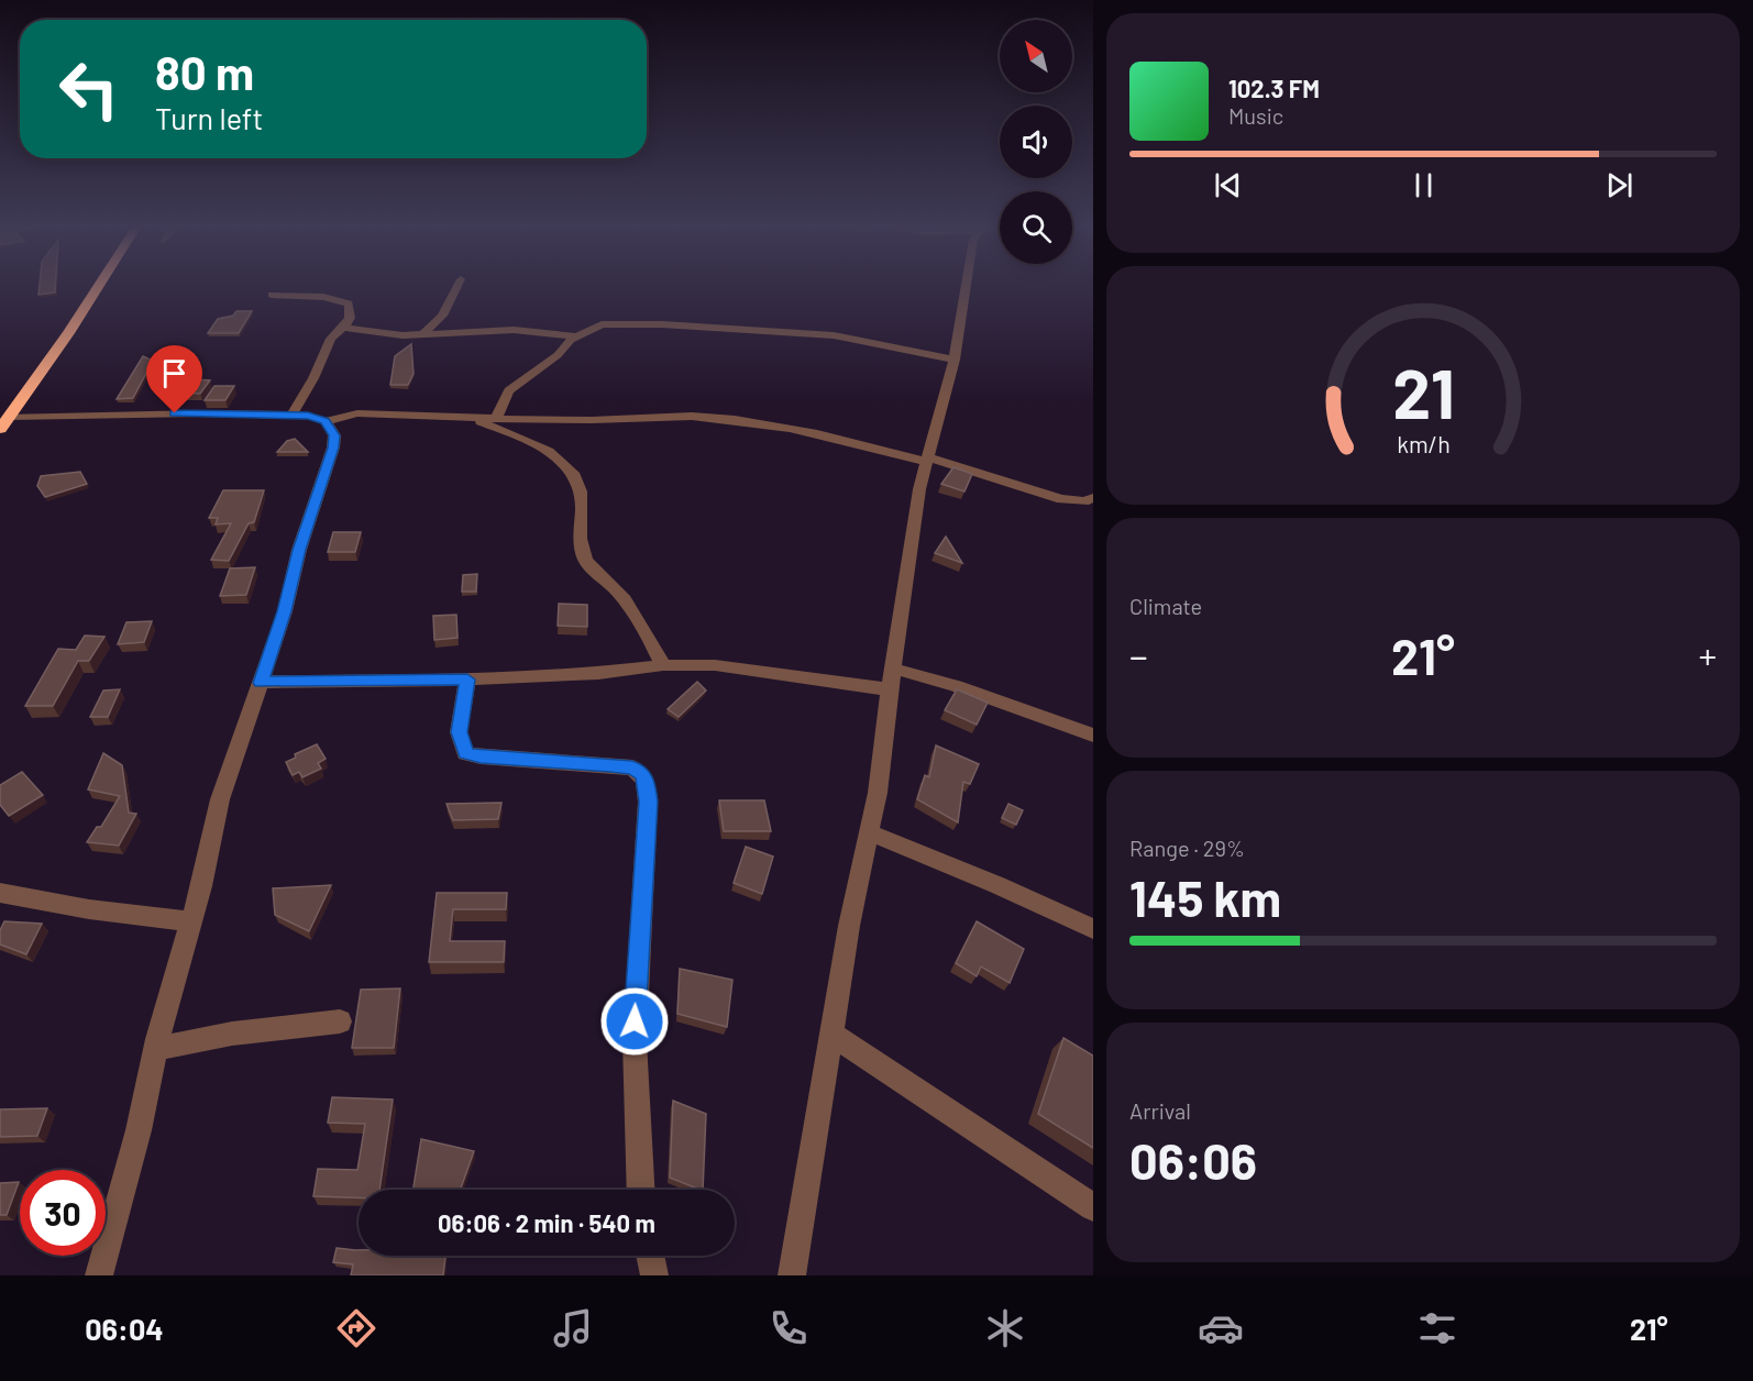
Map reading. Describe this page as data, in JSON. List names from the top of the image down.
{
  "north": "top left",
  "page": {
    "turn": ["80 m", "Turn left"],
    "song": ["102.3 FM", "Music"],
    "tile": [
      "Climate",
      ["Range · 29%", "145 km"],
      ["Arrival", "06:06"]
    ],
    "heat": ["−", "21°", "+"],
    "limit": "30",
    "trip": "06:06 · 2 min · 540 m",
    "tabs": ["06:04", "21°"],
    "gauge": ["21", "km/h"]
  }
}
